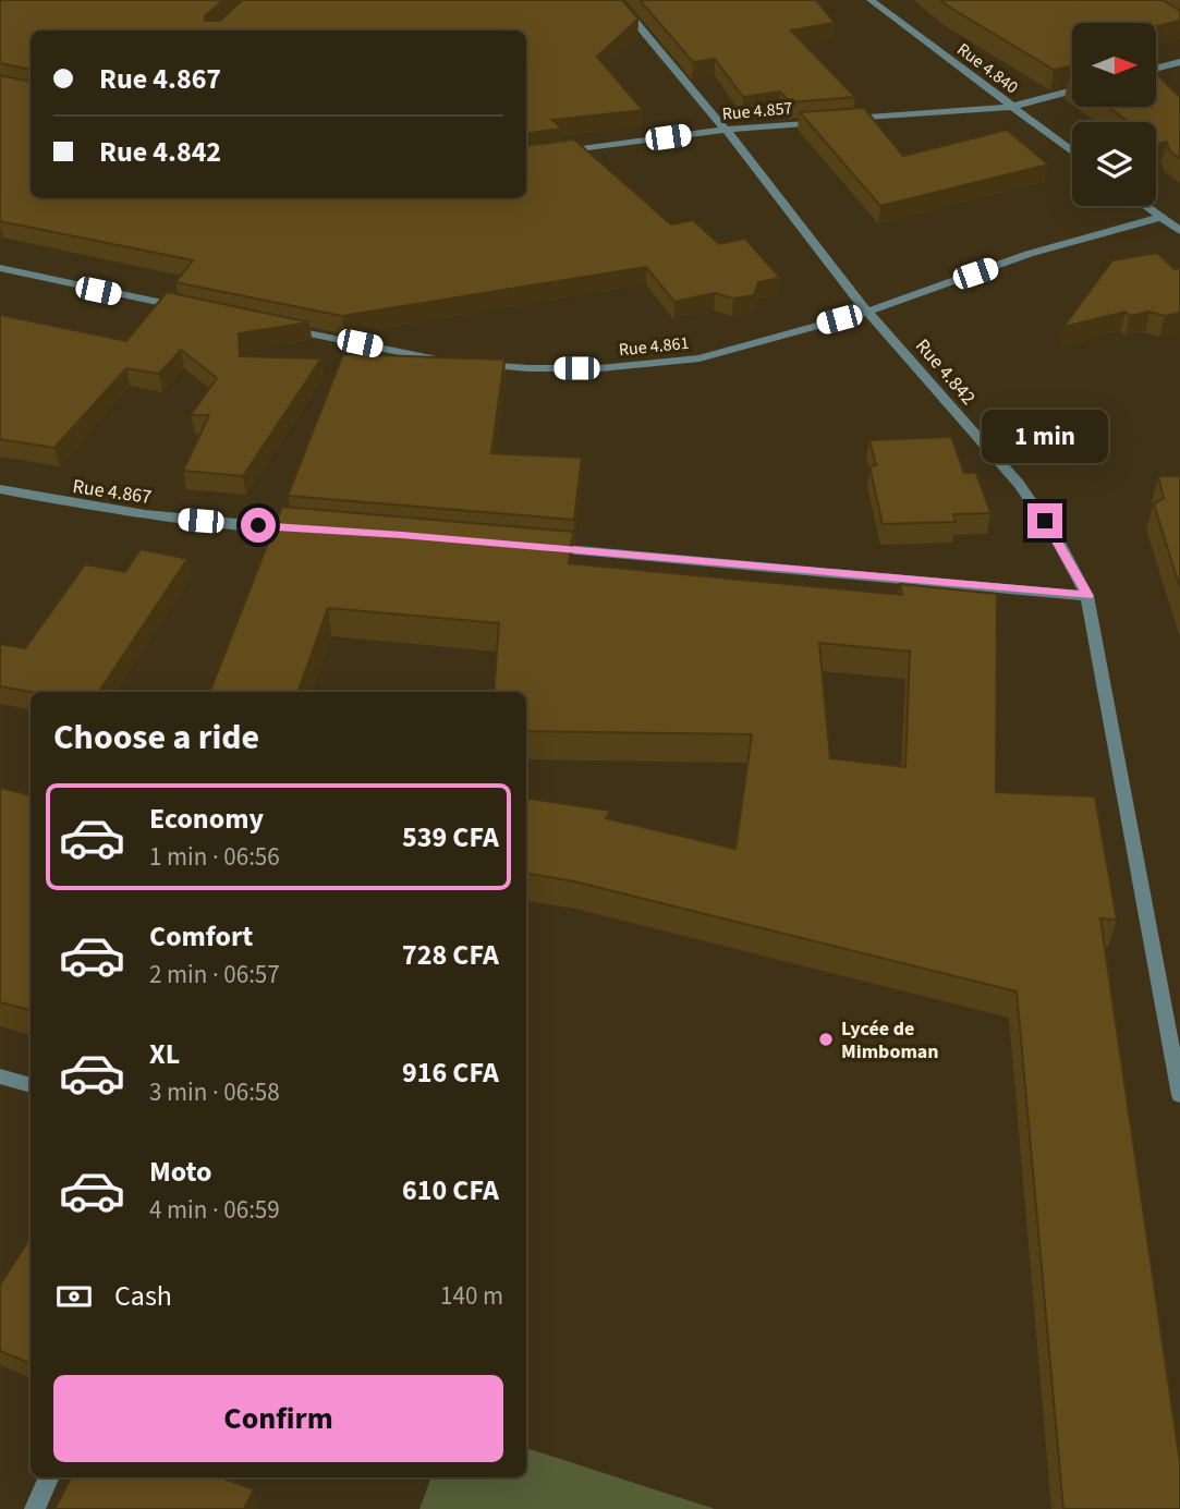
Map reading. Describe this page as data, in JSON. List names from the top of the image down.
{
  "streets": {
    "street": [
      "Rue 4.840",
      "Rue 4.857",
      "Rue 4.861",
      "Rue 4.842",
      "Rue 4.867"
    ]
  },
  "crossings": [
    ["Rue 4.857", "Rue 4.842"],
    ["Rue 4.861", "Rue 4.842"]
  ],
  "places": ["Lycée de Mimboman"],
  "north": "right",
  "page": {
    "banner": ["Rue 4.867", "Rue 4.842"],
    "bubble": "1 min",
    "heading": "Choose a ride",
    "list": [
      {
        "name": "Economy",
        "note": "1 min · 06:56",
        "value": "539 CFA"
      },
      {
        "name": "Comfort",
        "note": "2 min · 06:57",
        "value": "728 CFA"
      },
      {
        "name": "XL",
        "note": "3 min · 06:58",
        "value": "916 CFA"
      },
      {
        "name": "Moto",
        "note": "4 min · 06:59",
        "value": "610 CFA"
      }
    ],
    "pay": ["Cash", "140 m"],
    "buttons": "Confirm"
  }
}
